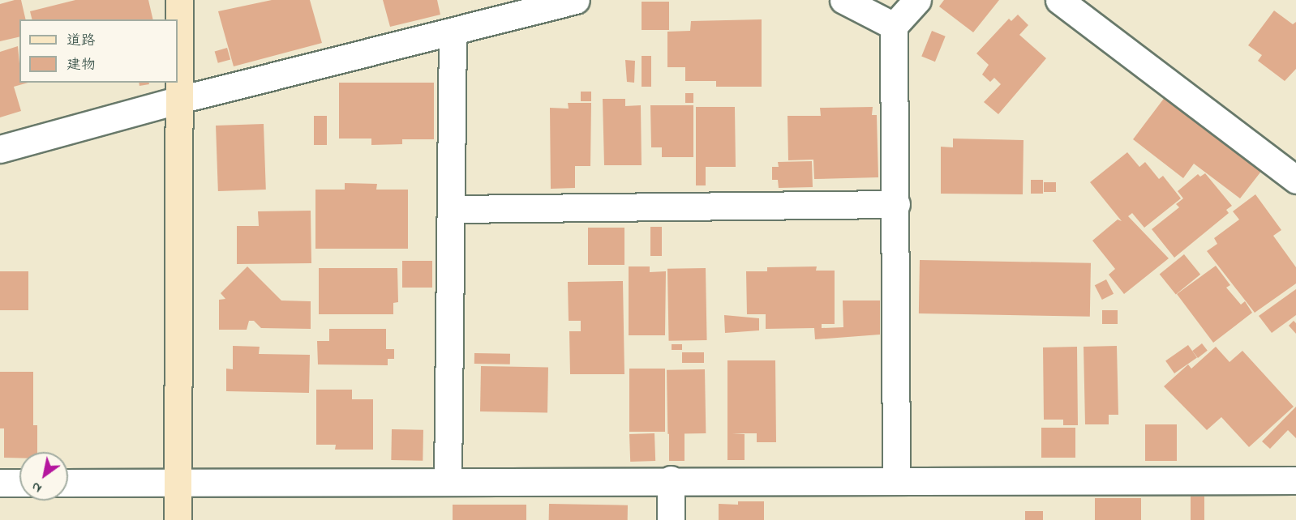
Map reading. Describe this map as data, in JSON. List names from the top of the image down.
{
  "legend": ["道路", "建物"],
  "north": "bottom left"
}
